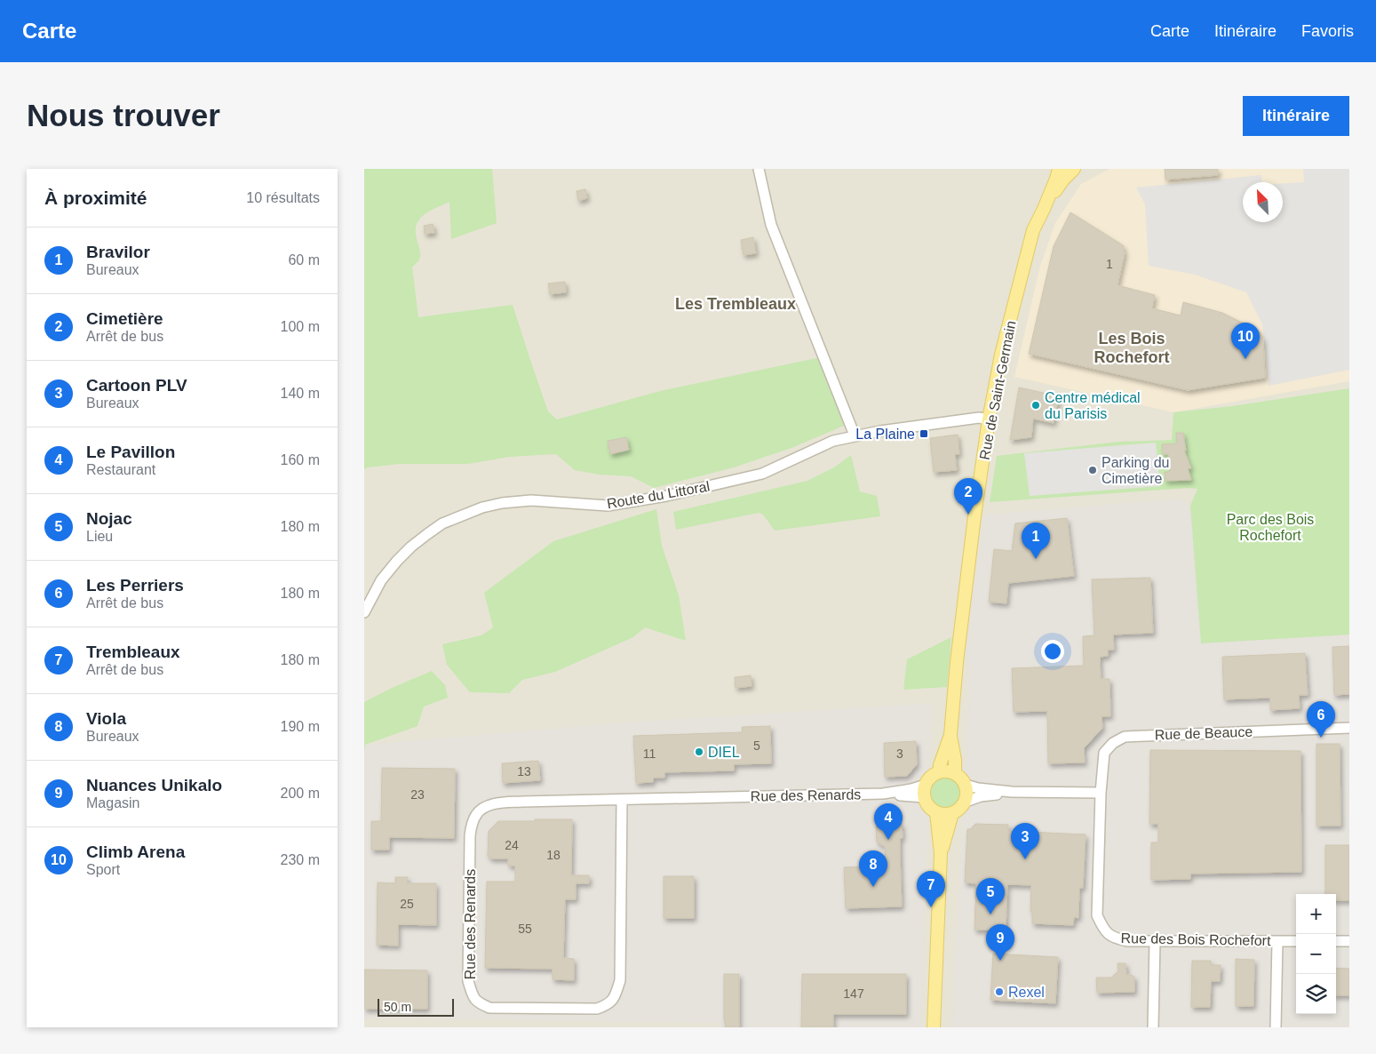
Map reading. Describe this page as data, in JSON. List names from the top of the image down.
{
  "streets": {
    "main road": ["Rue de Saint-Germain"],
    "street": [
      "Route du Littoral",
      "Rue de Beauce",
      "Rue des Renards",
      "Rue des Bois Rochefort"
    ]
  },
  "crossings": [
    ["Rue de Saint-Germain", "Route du Littoral"],
    ["Rue de Saint-Germain", "Rue des Renards"],
    ["Rue de Beauce", "Rue des Bois Rochefort"]
  ],
  "districts": ["Les Trembleaux", "Les Bois Rochefort"],
  "parks": ["Parc des Bois Rochefort"],
  "places": {
    "other": [
      "Centre médical du Parisis",
      "Parking du Cimetière",
      "DIEL",
      "Rexel"
    ],
    "transit": ["La Plaine"]
  },
  "house_numbers": [
    "1",
    "5",
    "11",
    "3",
    "13",
    "23",
    "24",
    "18",
    "25",
    "55",
    "147"
  ],
  "scale_bar": "50 m",
  "north": "top left",
  "page": {
    "header": "Carte",
    "nav": ["Carte", "Itinéraire", "Favoris"],
    "buttons": "Itinéraire",
    "title": "Nous trouver",
    "heading": ["À proximité", "10 résultats"],
    "list": [
      {
        "mark": "1",
        "name": "Bravilor",
        "note": "Bureaux",
        "value": "60 m"
      },
      {
        "mark": "2",
        "name": "Cimetière",
        "note": "Arrêt de bus",
        "value": "100 m"
      },
      {
        "mark": "3",
        "name": "Cartoon PLV",
        "note": "Bureaux",
        "value": "140 m"
      },
      {
        "mark": "4",
        "name": "Le Pavillon",
        "note": "Restaurant",
        "value": "160 m"
      },
      {
        "mark": "5",
        "name": "Nojac",
        "note": "Lieu",
        "value": "180 m"
      },
      {
        "mark": "6",
        "name": "Les Perriers",
        "note": "Arrêt de bus",
        "value": "180 m"
      },
      {
        "mark": "7",
        "name": "Trembleaux",
        "note": "Arrêt de bus",
        "value": "180 m"
      },
      {
        "mark": "8",
        "name": "Viola",
        "note": "Bureaux",
        "value": "190 m"
      },
      {
        "mark": "9",
        "name": "Nuances Unikalo",
        "note": "Magasin",
        "value": "200 m"
      },
      {
        "mark": "10",
        "name": "Climb Arena",
        "note": "Sport",
        "value": "230 m"
      }
    ],
    "pins": [
      "10",
      "2",
      "1",
      "6",
      "4",
      "3",
      "8",
      "7",
      "5",
      "9"
    ],
    "map_buttons": ["+", "−"],
    "scale": "50 m"
  }
}
